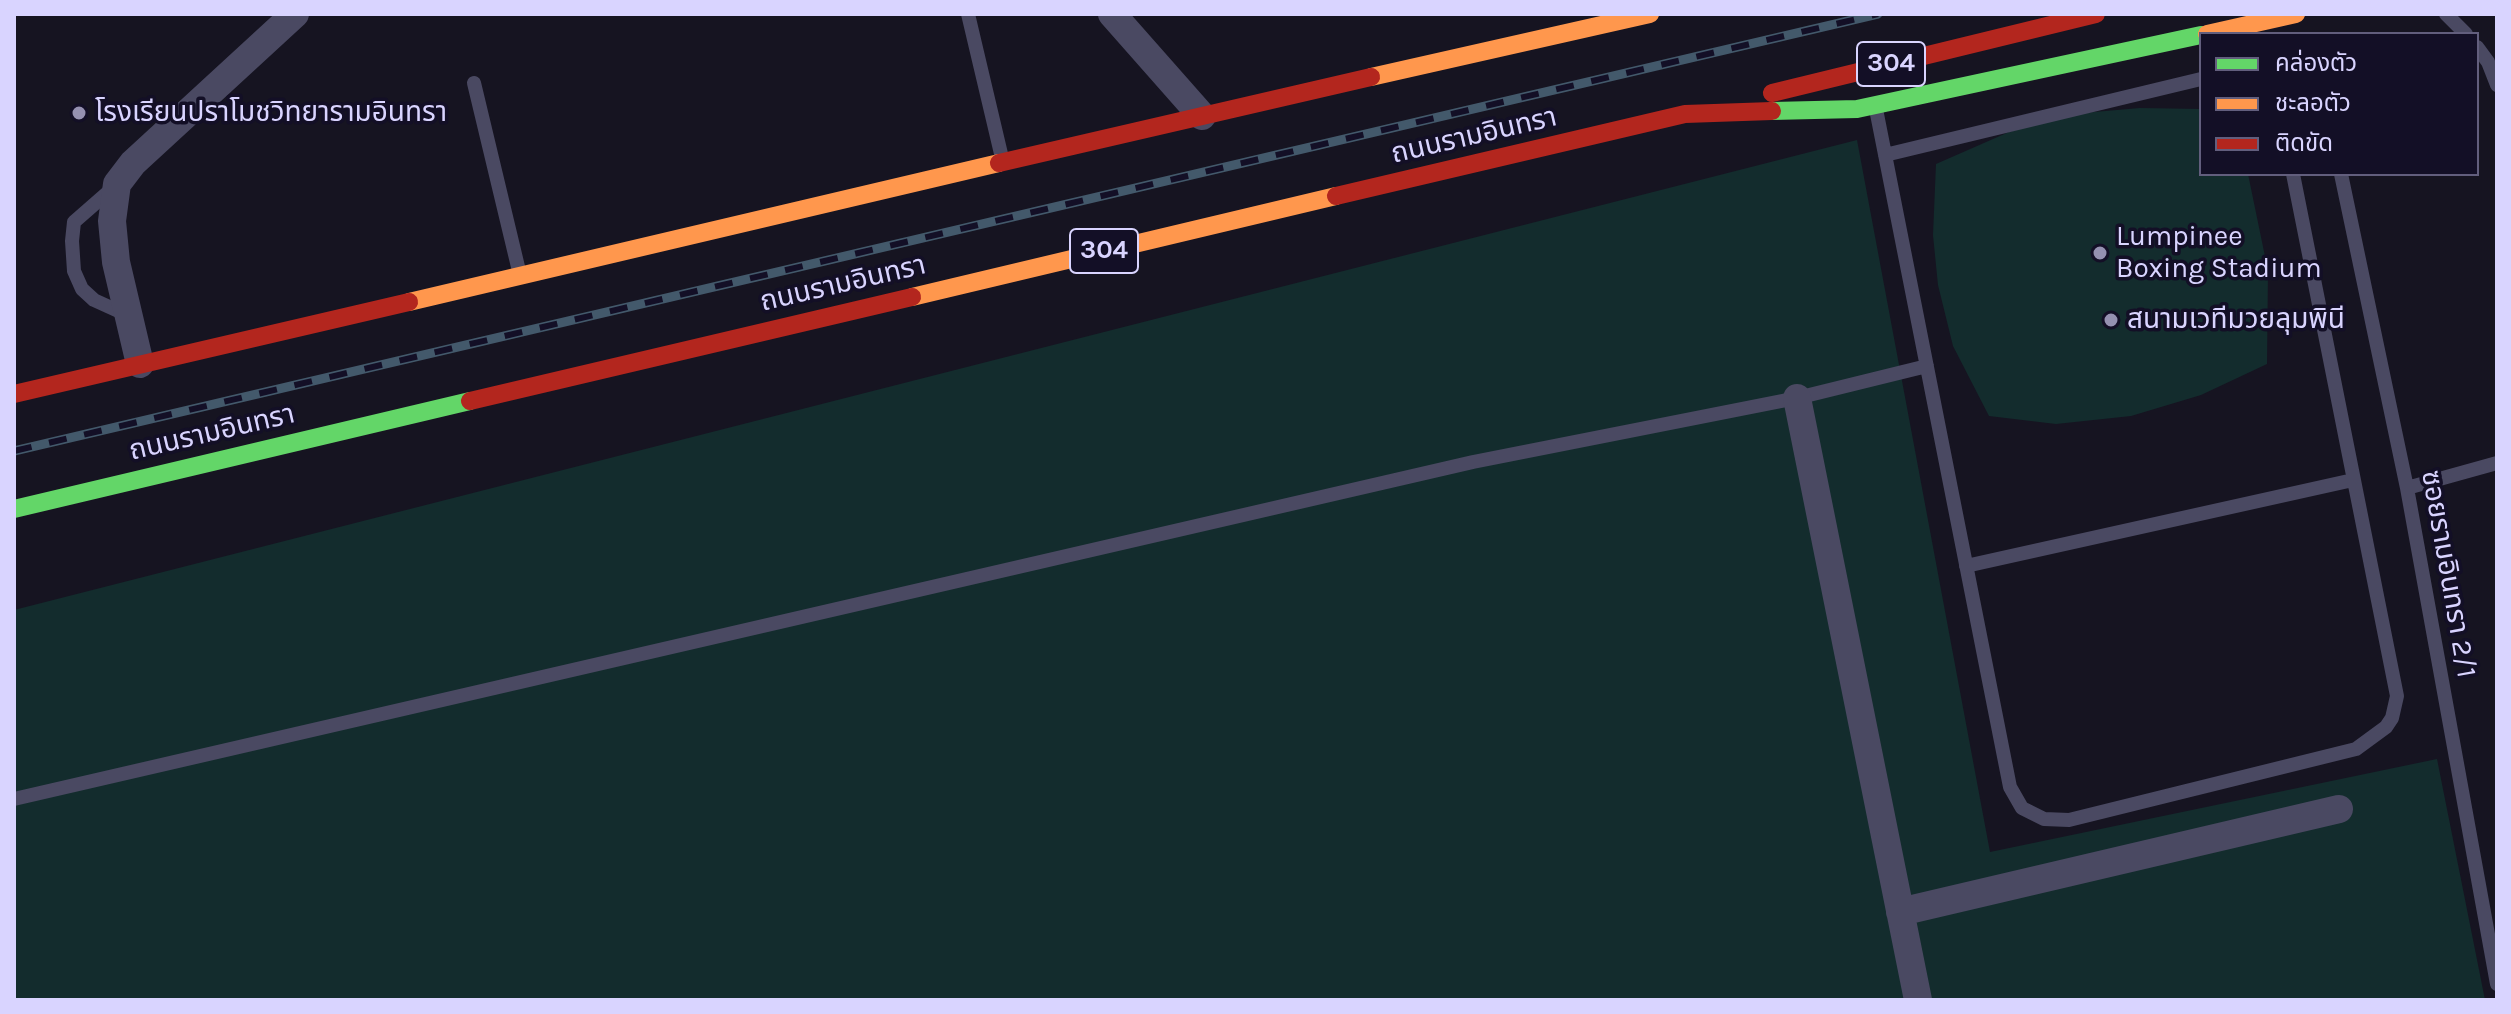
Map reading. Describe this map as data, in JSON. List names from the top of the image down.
{
  "streets": {
    "main road": ["304", "ถนนรามอินทรา"],
    "lane": ["ซอยรามอินทรา 2/1"]
  },
  "places": ["โรงเรียนปราโมชวิทยารามอินทรา", "Lumpinee Boxing Stadium", "สนามเวทีมวยลุมพินี"],
  "legend": ["คล่องตัว", "ชะลอตัว", "ติดขัด"]
}
